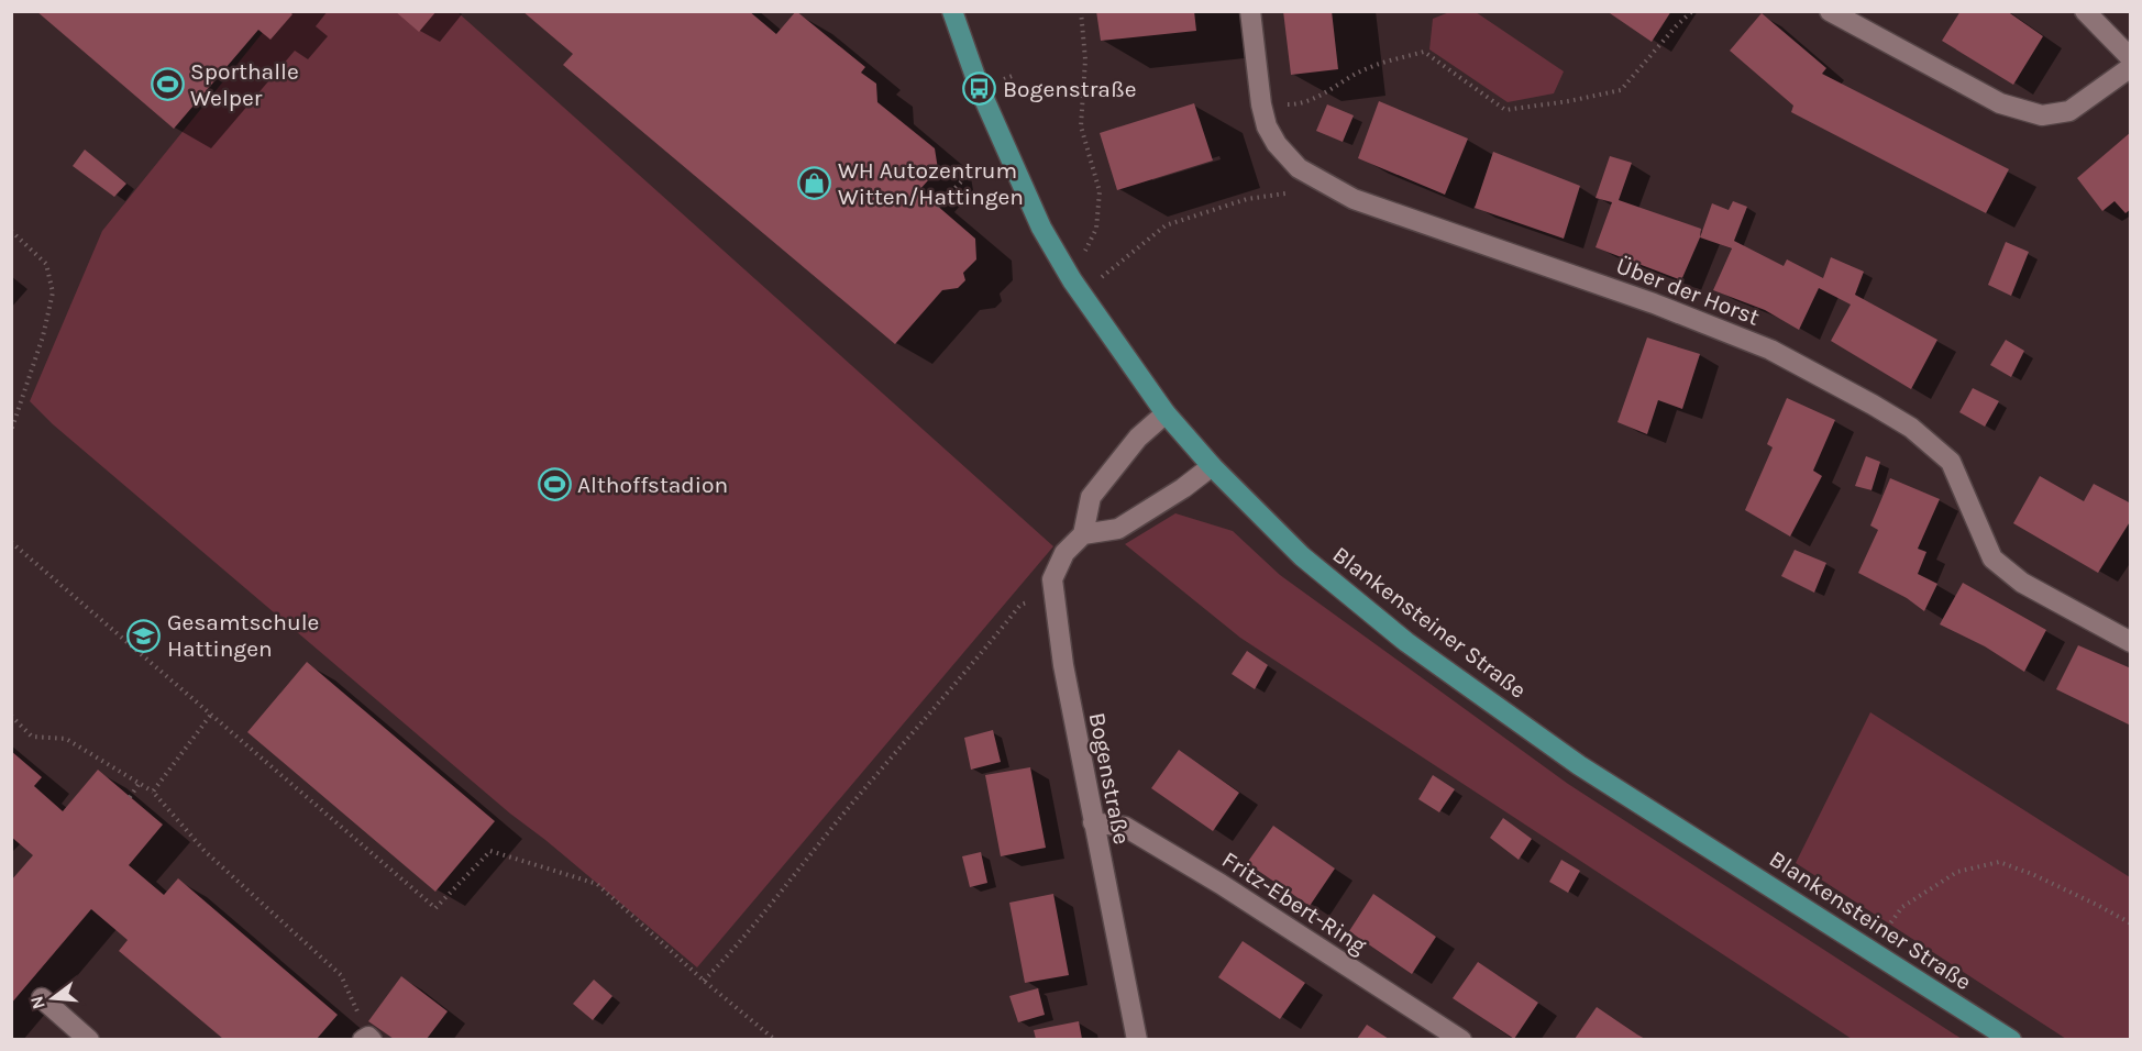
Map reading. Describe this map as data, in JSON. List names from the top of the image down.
{
  "streets": {
    "main road": ["Blankensteiner Straße"],
    "street": ["Über der Horst", "Bogenstraße", "Fritz-Ebert-Ring"]
  },
  "crossings": [
    ["Blankensteiner Straße", "Bogenstraße"],
    ["Bogenstraße", "Fritz-Ebert-Ring"]
  ],
  "places": {
    "sports": ["Sporthalle Welper", "Althoffstadion"],
    "bus stop": ["Bogenstraße"],
    "shop": ["WH Autozentrum Witten/Hattingen"],
    "school or university": ["Gesamtschule Hattingen"]
  },
  "north": "left"
}
